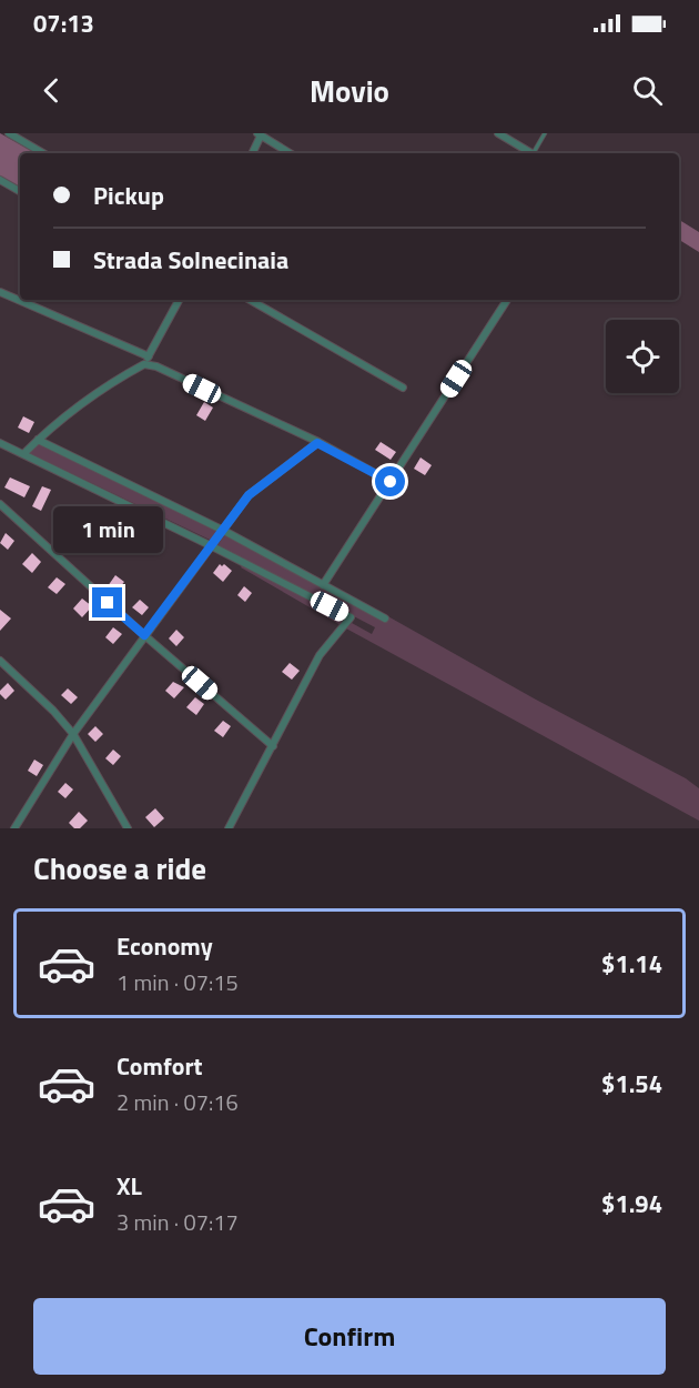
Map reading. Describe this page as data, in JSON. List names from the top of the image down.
{
  "page": {
    "status": "07:13",
    "header": "Movio",
    "banner": ["Pickup", "Strada Solnecinaia"],
    "bubble": "1 min",
    "heading": "Choose a ride",
    "list": [
      {
        "name": "Economy",
        "note": "1 min · 07:15",
        "value": "$1.14"
      },
      {
        "name": "Comfort",
        "note": "2 min · 07:16",
        "value": "$1.54"
      },
      {
        "name": "XL",
        "note": "3 min · 07:17",
        "value": "$1.94"
      }
    ],
    "buttons": "Confirm"
  }
}
